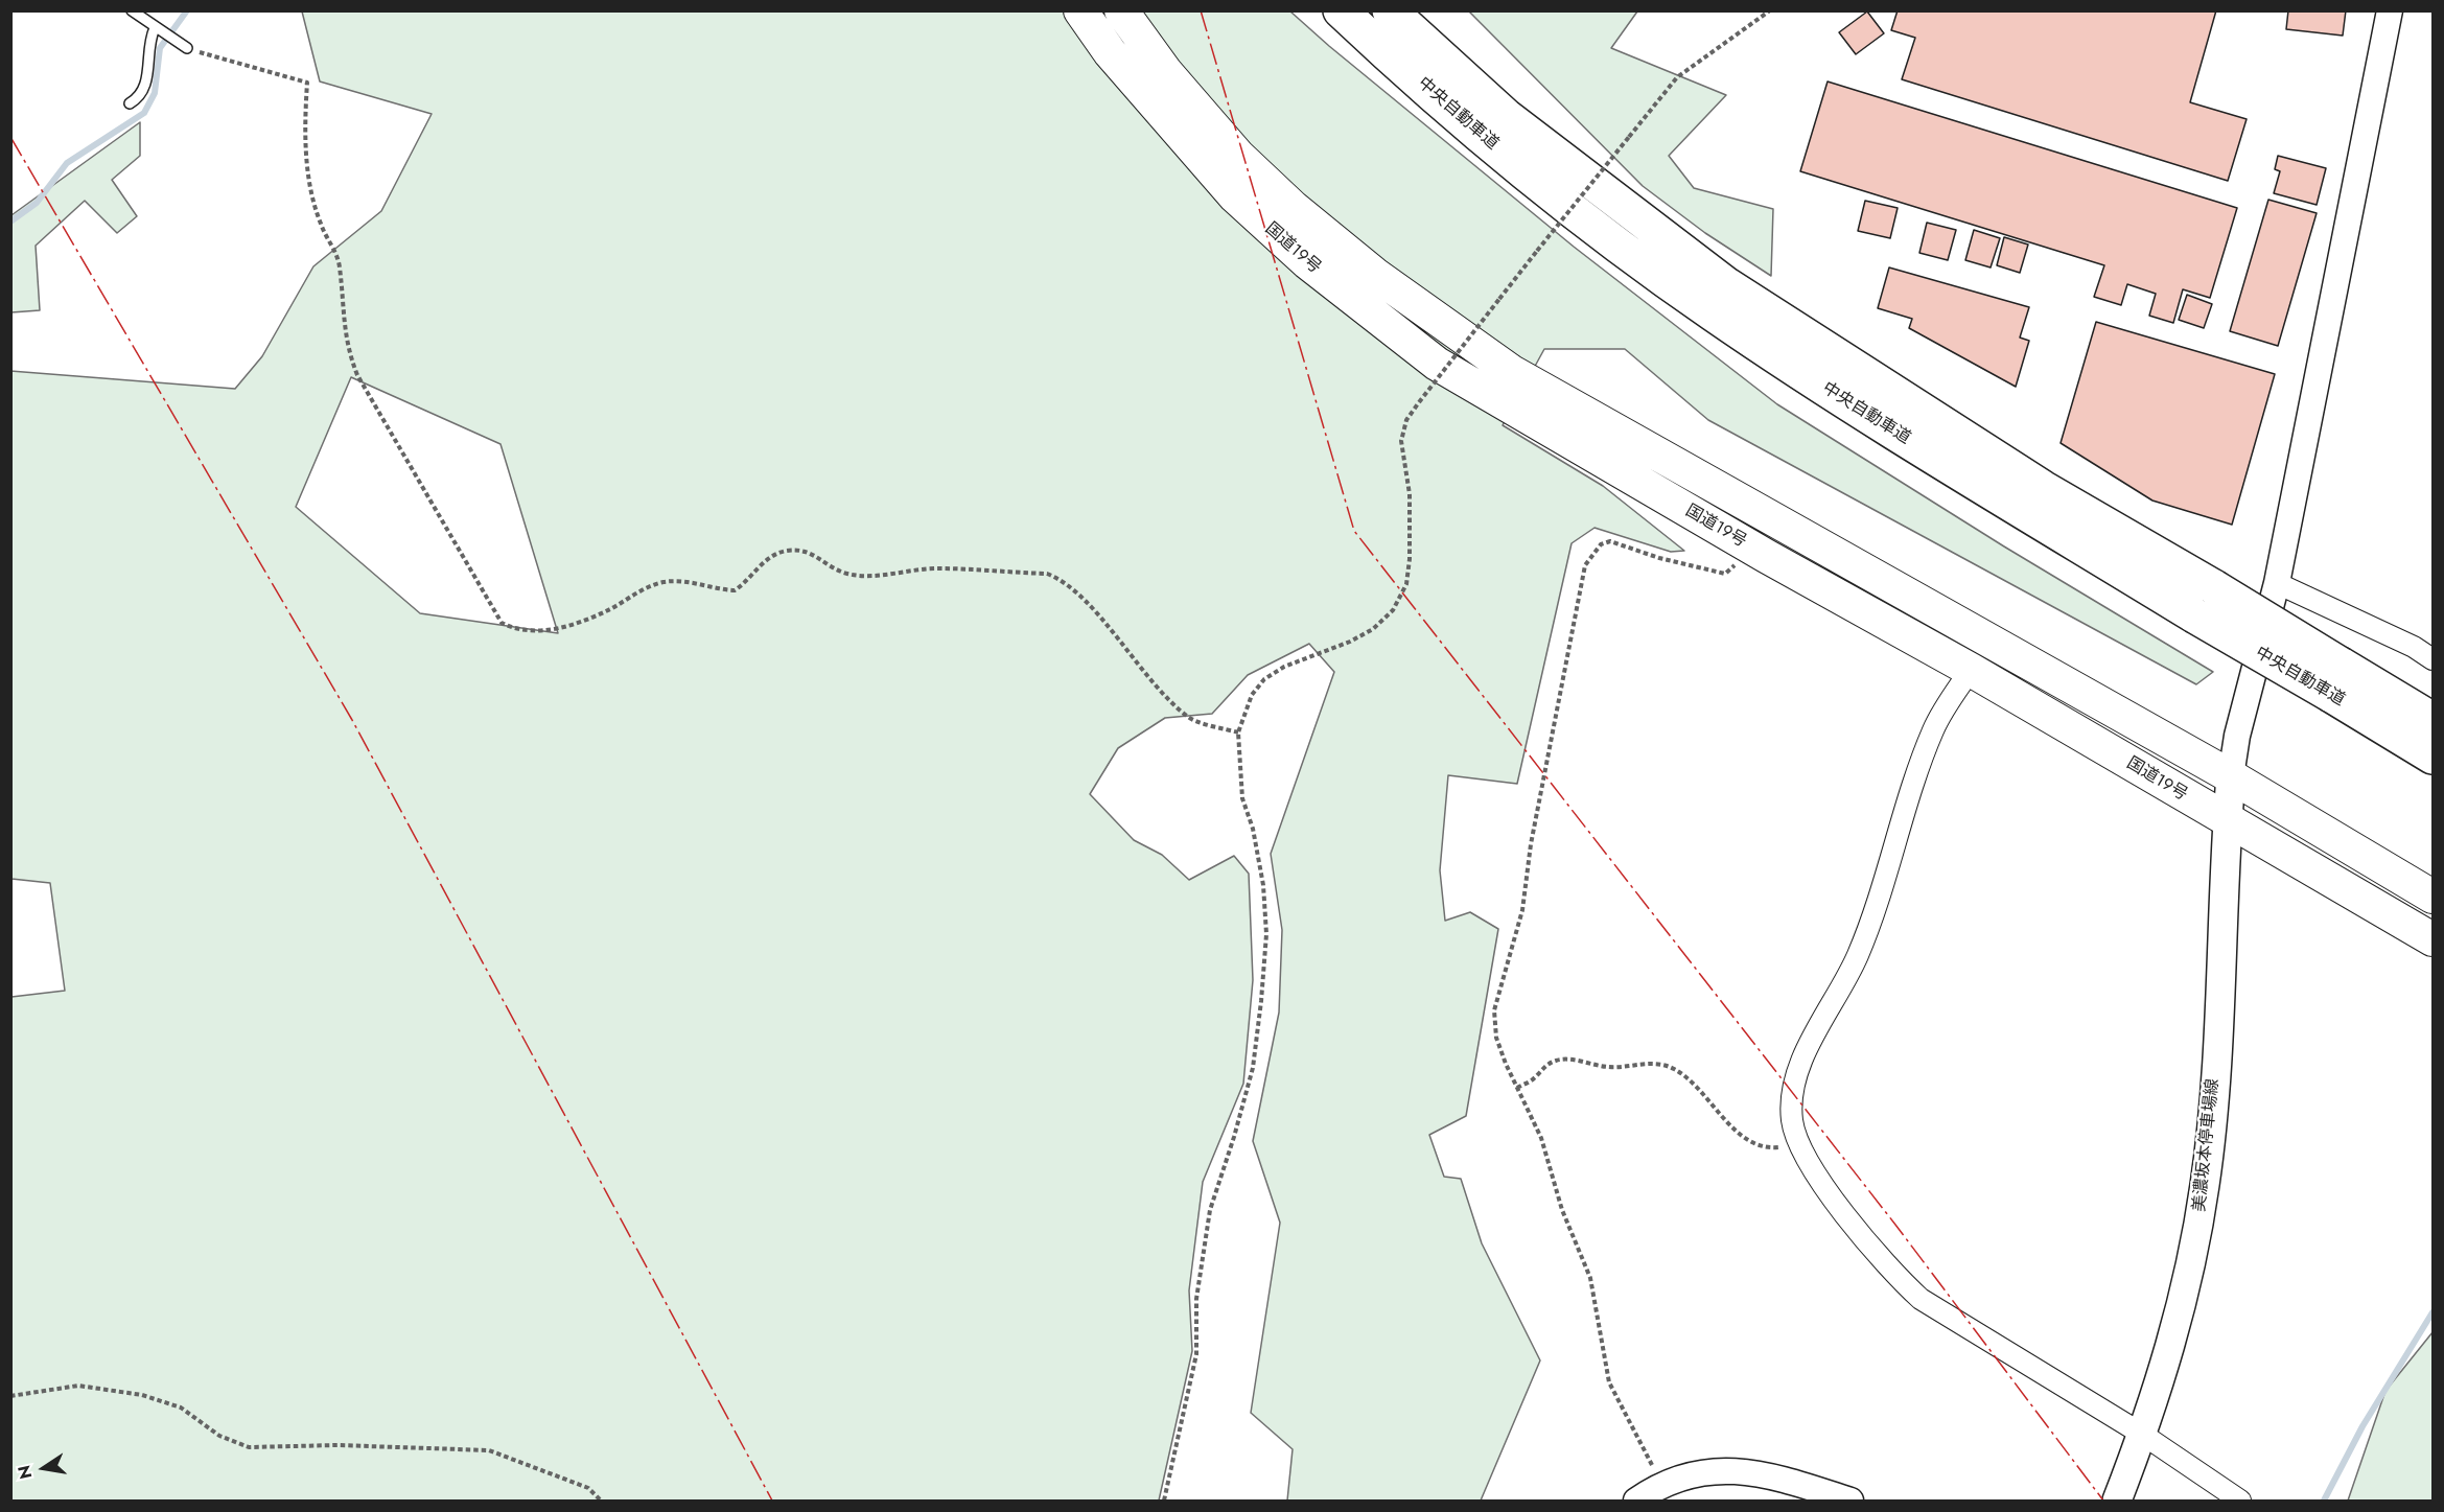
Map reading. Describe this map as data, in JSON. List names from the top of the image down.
{
  "streets": {
    "highway": ["中央自動車道", "国道19号"],
    "main road": ["美濃坂本停車場線"]
  },
  "crossings": [
    ["国道19号", "美濃坂本停車場線"]
  ],
  "north": "left"
}
